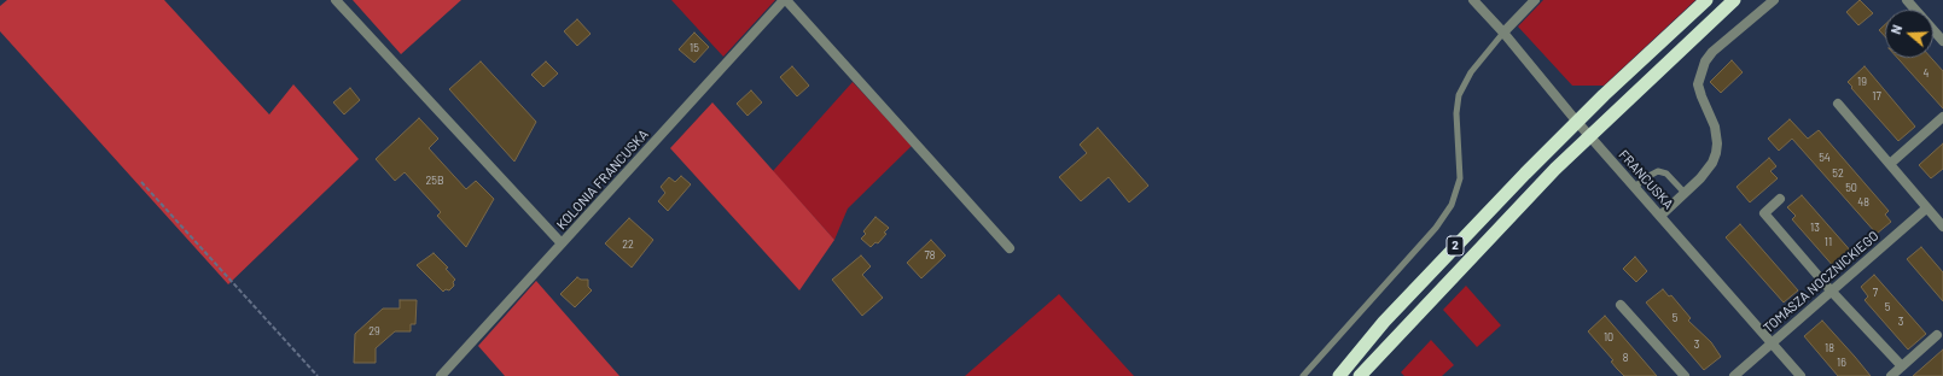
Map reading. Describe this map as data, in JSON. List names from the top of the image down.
{
  "streets": {
    "highway": ["2"],
    "street": ["KOLONIA FRANCUSKA", "FRANCUSKA", "TOMASZA NOCZNICKIEGO"]
  },
  "crossings": [
    ["FRANCUSKA", "2"],
    ["FRANCUSKA", "TOMASZA NOCZNICKIEGO"]
  ],
  "house_numbers": [
    "15",
    "4",
    "19",
    "17",
    "54",
    "52",
    "25B",
    "50",
    "48",
    "13",
    "11",
    "22",
    "78",
    "7",
    "5",
    "5",
    "3",
    "29",
    "10",
    "3",
    "18",
    "8",
    "16"
  ],
  "north": "left"
}
